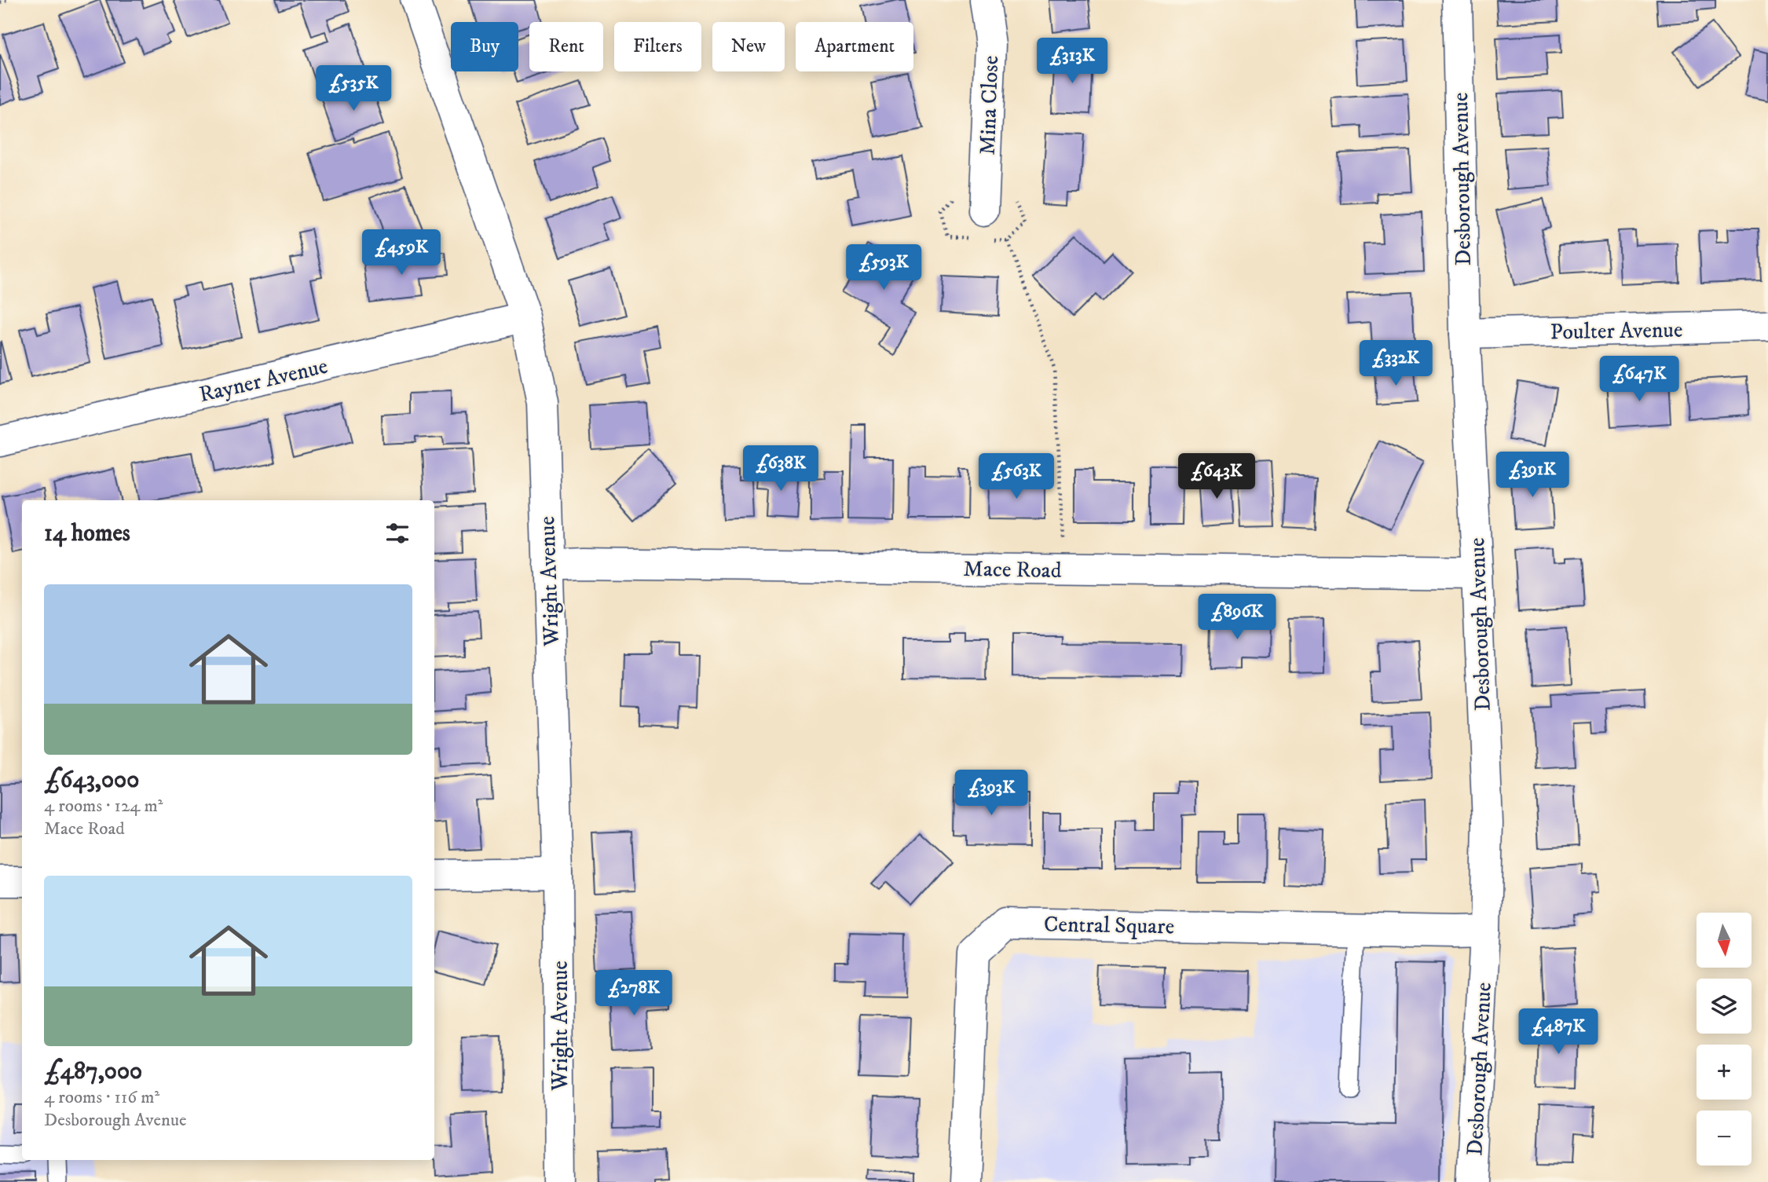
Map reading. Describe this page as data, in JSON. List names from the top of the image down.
{
  "streets": {
    "street": [
      "Mina Close",
      "Desborough Avenue",
      "Poulter Avenue",
      "Rayner Avenue",
      "Mace Road",
      "Wright Avenue",
      "Central Square"
    ]
  },
  "crossings": [
    ["Desborough Avenue", "Poulter Avenue"],
    ["Desborough Avenue", "Mace Road"],
    ["Desborough Avenue", "Central Square"],
    ["Rayner Avenue", "Wright Avenue"],
    ["Mace Road", "Wright Avenue"]
  ],
  "north": "bottom",
  "page": {
    "chip": [
      "Buy",
      "Rent",
      "Filters",
      "New",
      "Apartment"
    ],
    "price": [
      "£313K",
      "£535K",
      "£459K",
      "£593K",
      "£332K",
      "£647K",
      "£638K",
      "£391K",
      "£563K",
      "£643K",
      "£896K",
      "£393K",
      "£278K",
      "£487K"
    ],
    "heading": "14 homes",
    "list": [
      {
        "name": "£643,000",
        "note": "4 rooms · 124 m² · Mace Road"
      },
      {
        "name": "£487,000",
        "note": "4 rooms · 116 m² · Desborough Avenue"
      }
    ],
    "map_buttons": ["+", "−"]
  }
}
